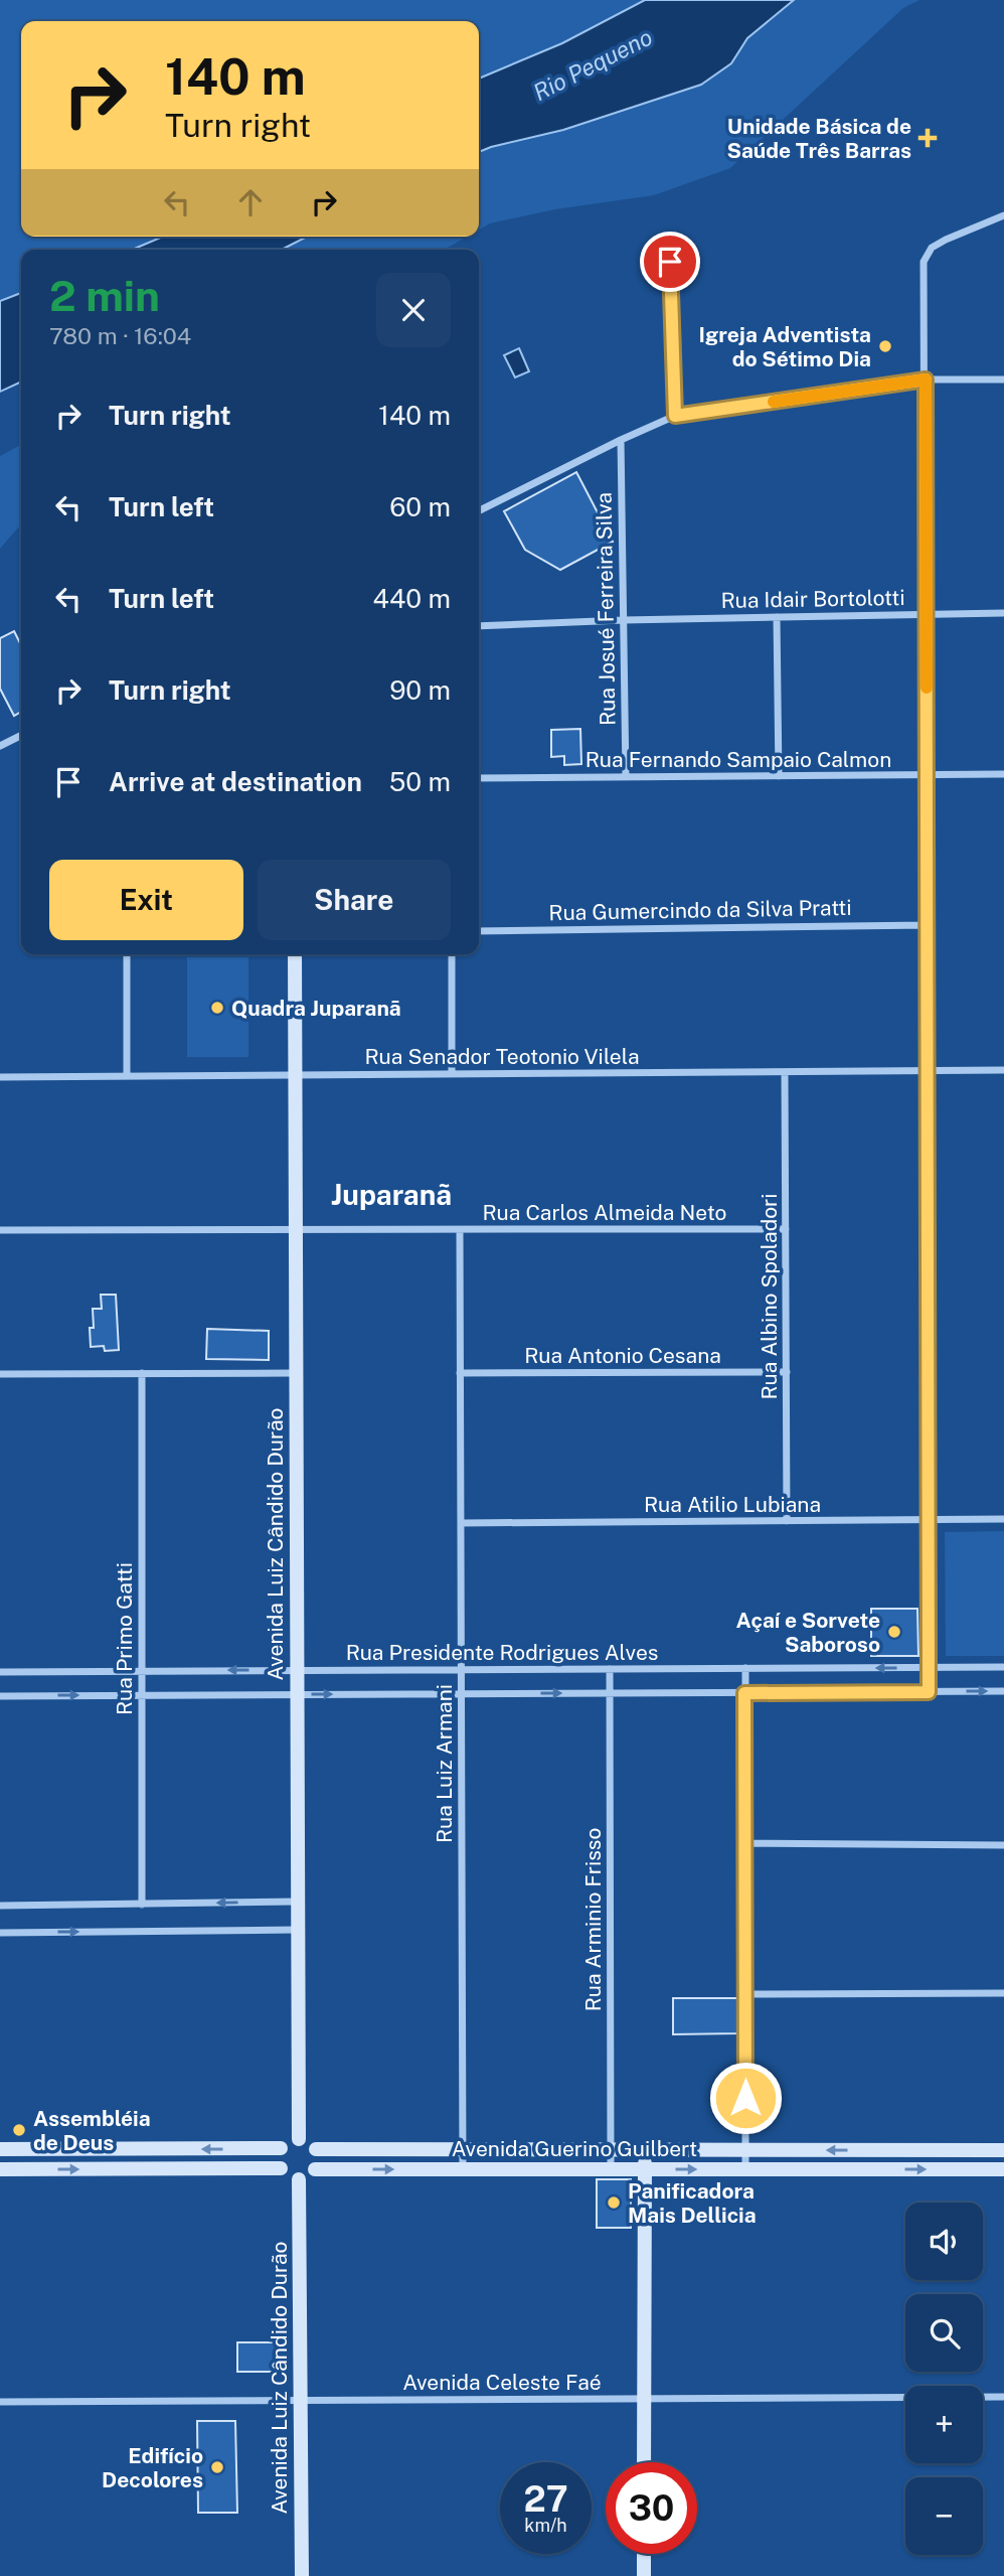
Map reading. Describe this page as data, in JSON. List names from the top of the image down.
{
  "streets": {
    "main road": ["Avenida Luiz Cândido Durão", "Avenida Guerino Guilbert"],
    "street": [
      "Rua Idair Bortolotti",
      "Rua Josué Ferreira Silva",
      "Rua Fernando Sampaio Calmon",
      "Rua Gumercindo da Silva Pratti",
      "Rua Senador Teotonio Vilela",
      "Rua Carlos Almeida Neto",
      "Rua Albino Spoladori",
      "Rua Antonio Cesana",
      "Rua Atilio Lubiana",
      "Rua Primo Gatti",
      "Rua Presidente Rodrigues Alves",
      "Rua Luiz Armani",
      "Rua Arminio Frisso",
      "Avenida Celeste Faé"
    ]
  },
  "crossings": [
    ["Rua Idair Bortolotti", "Rua Josué Ferreira Silva"],
    ["Rua Josué Ferreira Silva", "Rua Fernando Sampaio Calmon"],
    ["Rua Senador Teotonio Vilela", "Rua Albino Spoladori"],
    ["Rua Senador Teotonio Vilela", "Avenida Luiz Cândido Durão"],
    ["Rua Carlos Almeida Neto", "Rua Albino Spoladori"],
    ["Rua Carlos Almeida Neto", "Avenida Luiz Cândido Durão"],
    ["Rua Carlos Almeida Neto", "Rua Luiz Armani"],
    ["Rua Albino Spoladori", "Rua Antonio Cesana"],
    ["Rua Albino Spoladori", "Rua Atilio Lubiana"],
    ["Rua Antonio Cesana", "Rua Luiz Armani"],
    ["Rua Atilio Lubiana", "Rua Luiz Armani"],
    ["Avenida Luiz Cândido Durão", "Rua Presidente Rodrigues Alves"],
    ["Avenida Luiz Cândido Durão", "Avenida Guerino Guilbert"],
    ["Avenida Luiz Cândido Durão", "Avenida Celeste Faé"],
    ["Rua Primo Gatti", "Rua Presidente Rodrigues Alves"],
    ["Rua Presidente Rodrigues Alves", "Rua Luiz Armani"],
    ["Rua Presidente Rodrigues Alves", "Rua Arminio Frisso"],
    ["Rua Luiz Armani", "Avenida Guerino Guilbert"],
    ["Rua Arminio Frisso", "Avenida Guerino Guilbert"]
  ],
  "districts": ["Juparanã"],
  "water": ["Rio Pequeno"],
  "places": {
    "health": ["Unidade Básica de Saúde Três Barras"],
    "other": [
      "Igreja Adventista do Sétimo Dia",
      "Quadra Juparanã",
      "Açaí e Sorvete Saboroso",
      "Assembléia de Deus",
      "Panificadora Mais Dellicia",
      "Edifício Decolores"
    ]
  },
  "page": {
    "turn": ["140 m", "Turn right"],
    "heading": ["2 min", "780 m · 16:04"],
    "list": [
      {
        "name": "Turn right",
        "value": "140 m"
      },
      {
        "name": "Turn left",
        "value": "60 m"
      },
      {
        "name": "Turn left",
        "value": "440 m"
      },
      {
        "name": "Turn right",
        "value": "90 m"
      },
      {
        "name": "Arrive at destination",
        "value": "50 m"
      }
    ],
    "buttons": ["Exit", "Share"],
    "map_buttons": ["+", "−"],
    "speed": "27 km/h",
    "limit": "30"
  }
}
